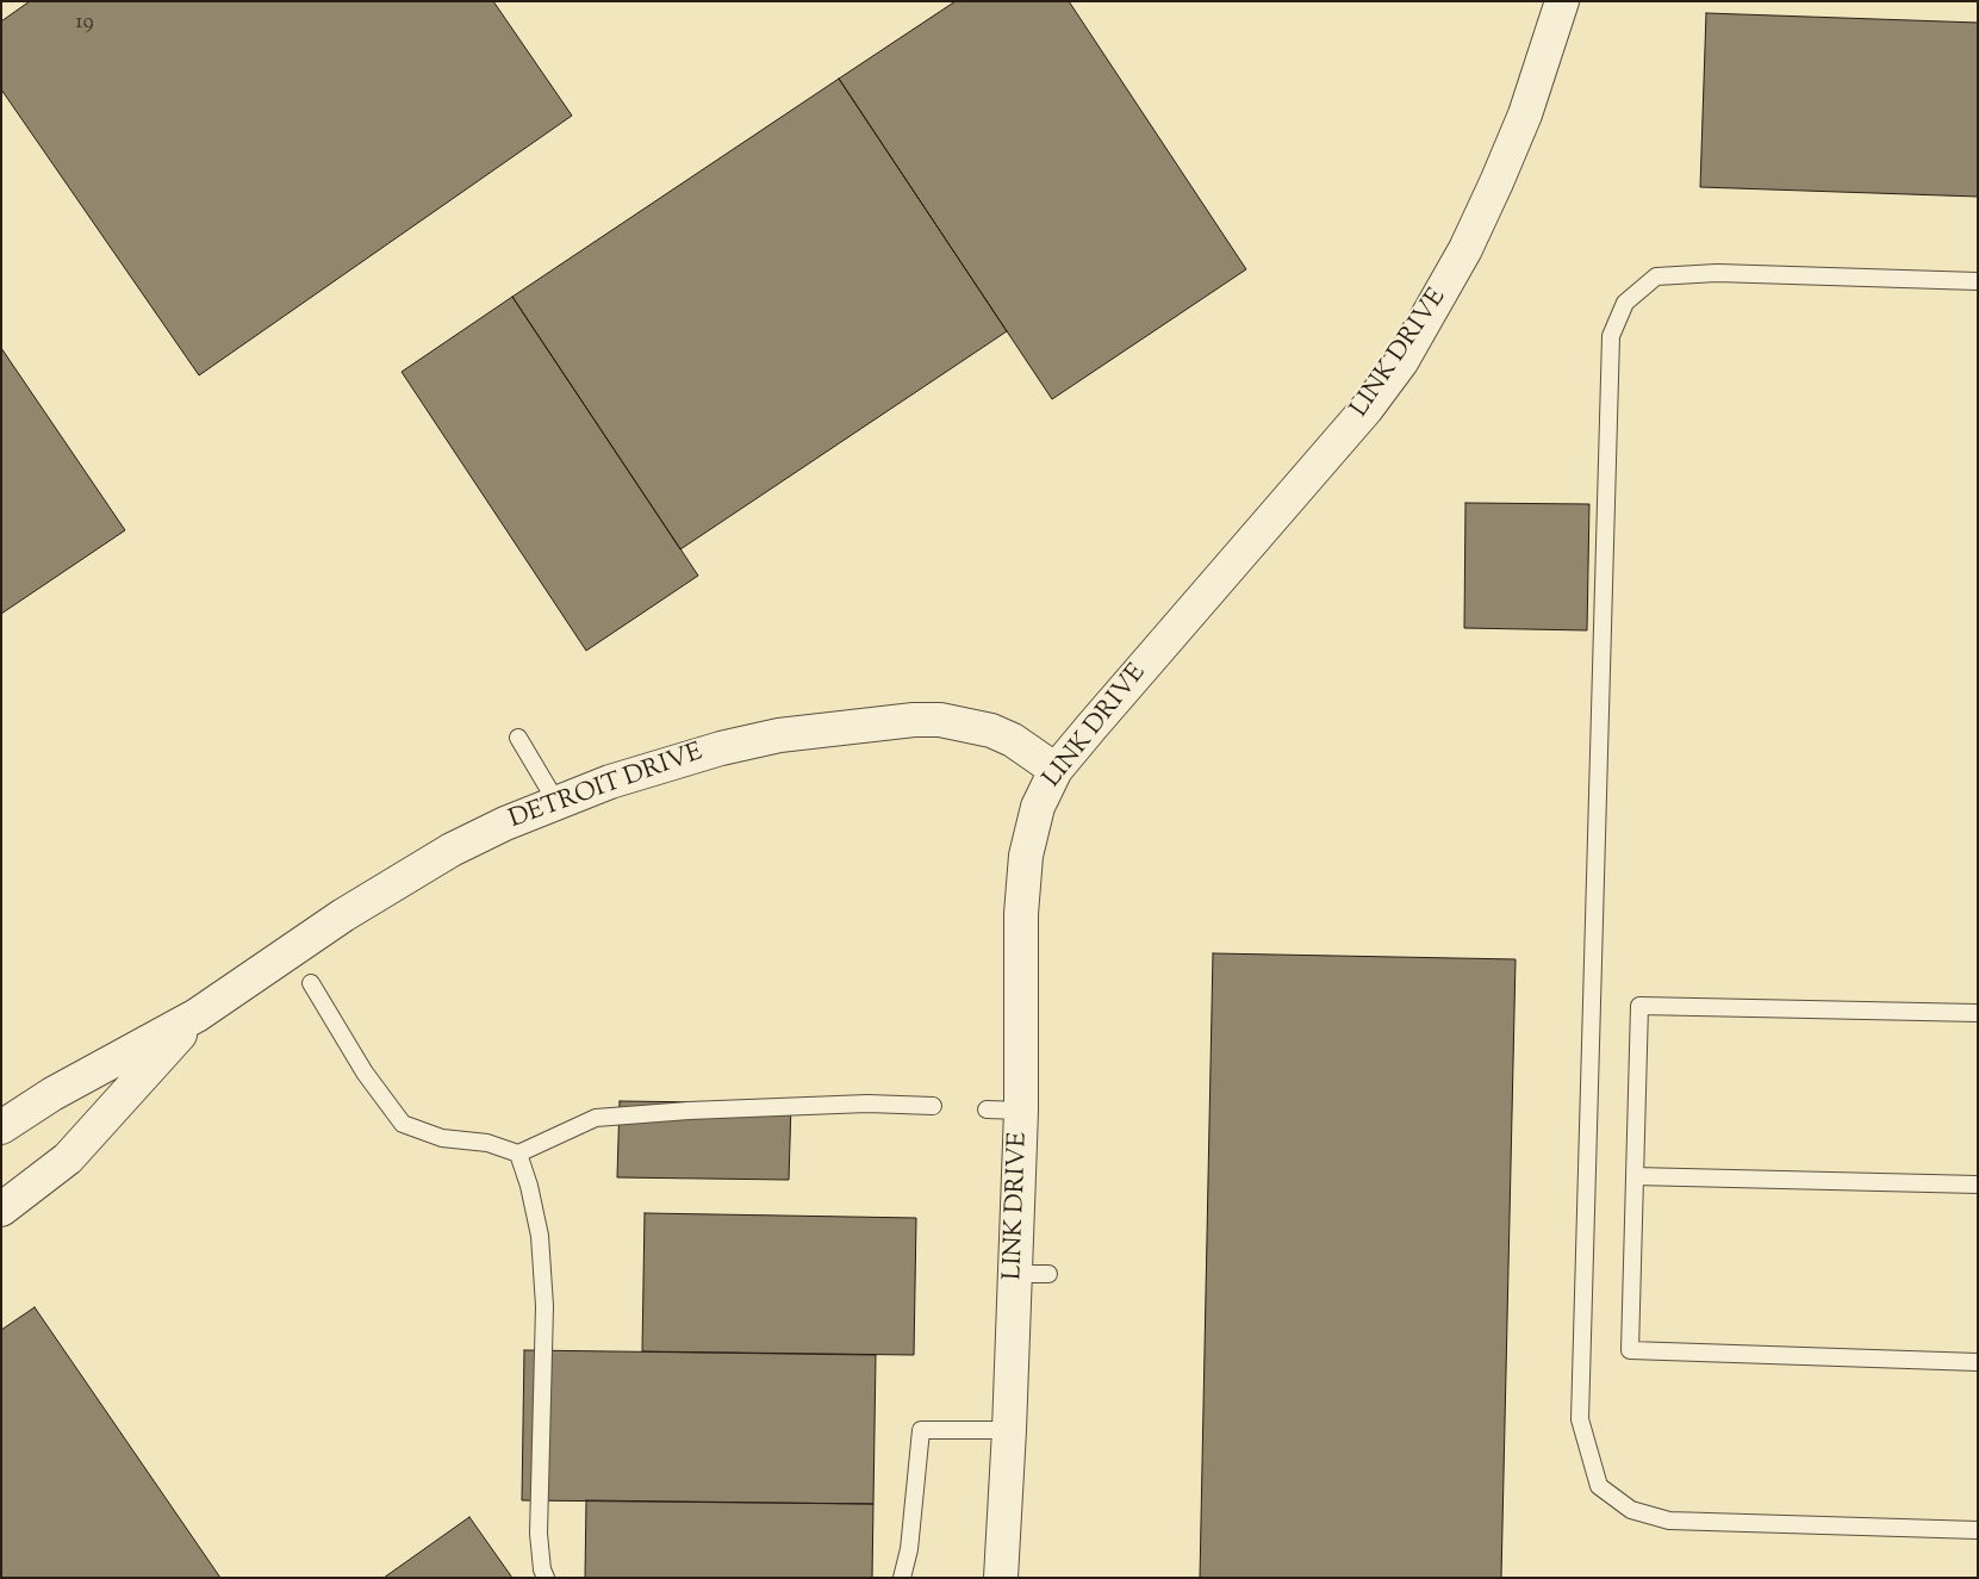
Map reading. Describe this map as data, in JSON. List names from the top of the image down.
{
  "streets": {
    "street": ["LINK DRIVE", "DETROIT DRIVE"]
  },
  "crossings": [
    ["LINK DRIVE", "DETROIT DRIVE"]
  ],
  "house_numbers": ["19"]
}
